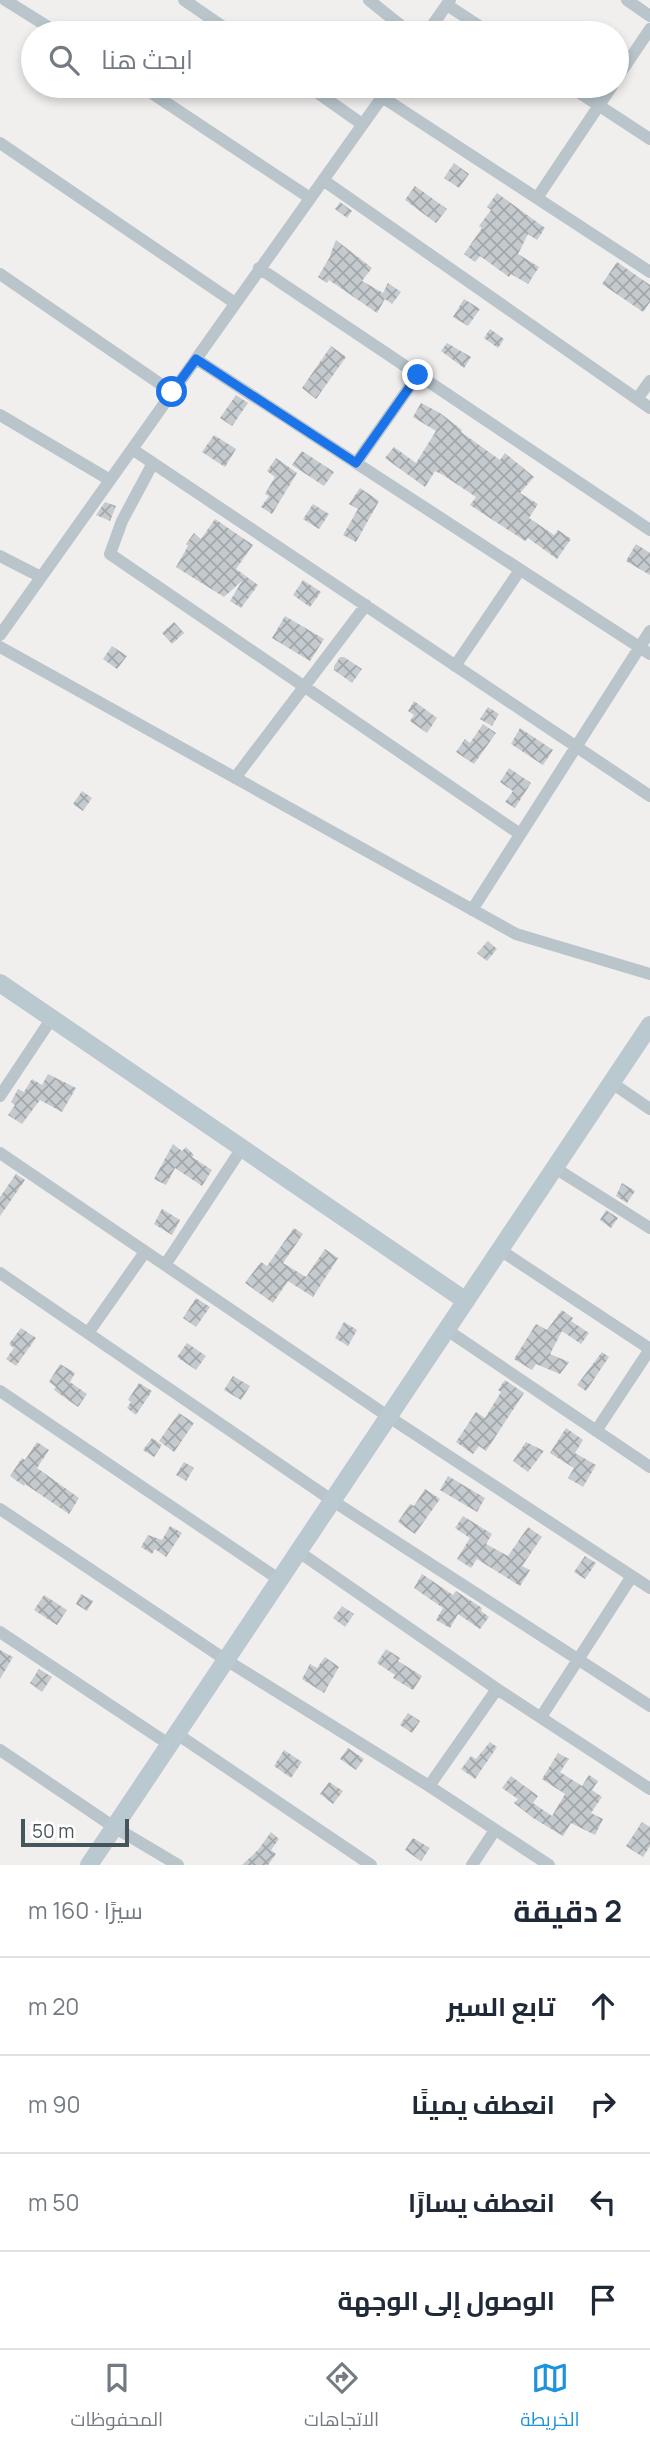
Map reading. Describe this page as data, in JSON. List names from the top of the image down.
{
  "scale_bar": "50 m",
  "page": {
    "search": "ابحث هنا",
    "scale": "50 m",
    "heading": ["2 دقيقة", "سيرًا · 160 m"],
    "list": [
      ["تابع السير", "20 m"],
      ["انعطف يمينًا", "90 m"],
      ["انعطف يسارًا", "50 m"],
      "الوصول إلى الوجهة"
    ],
    "nav": ["الخريطة", "الاتجاهات", "المحفوظات"]
  }
}
